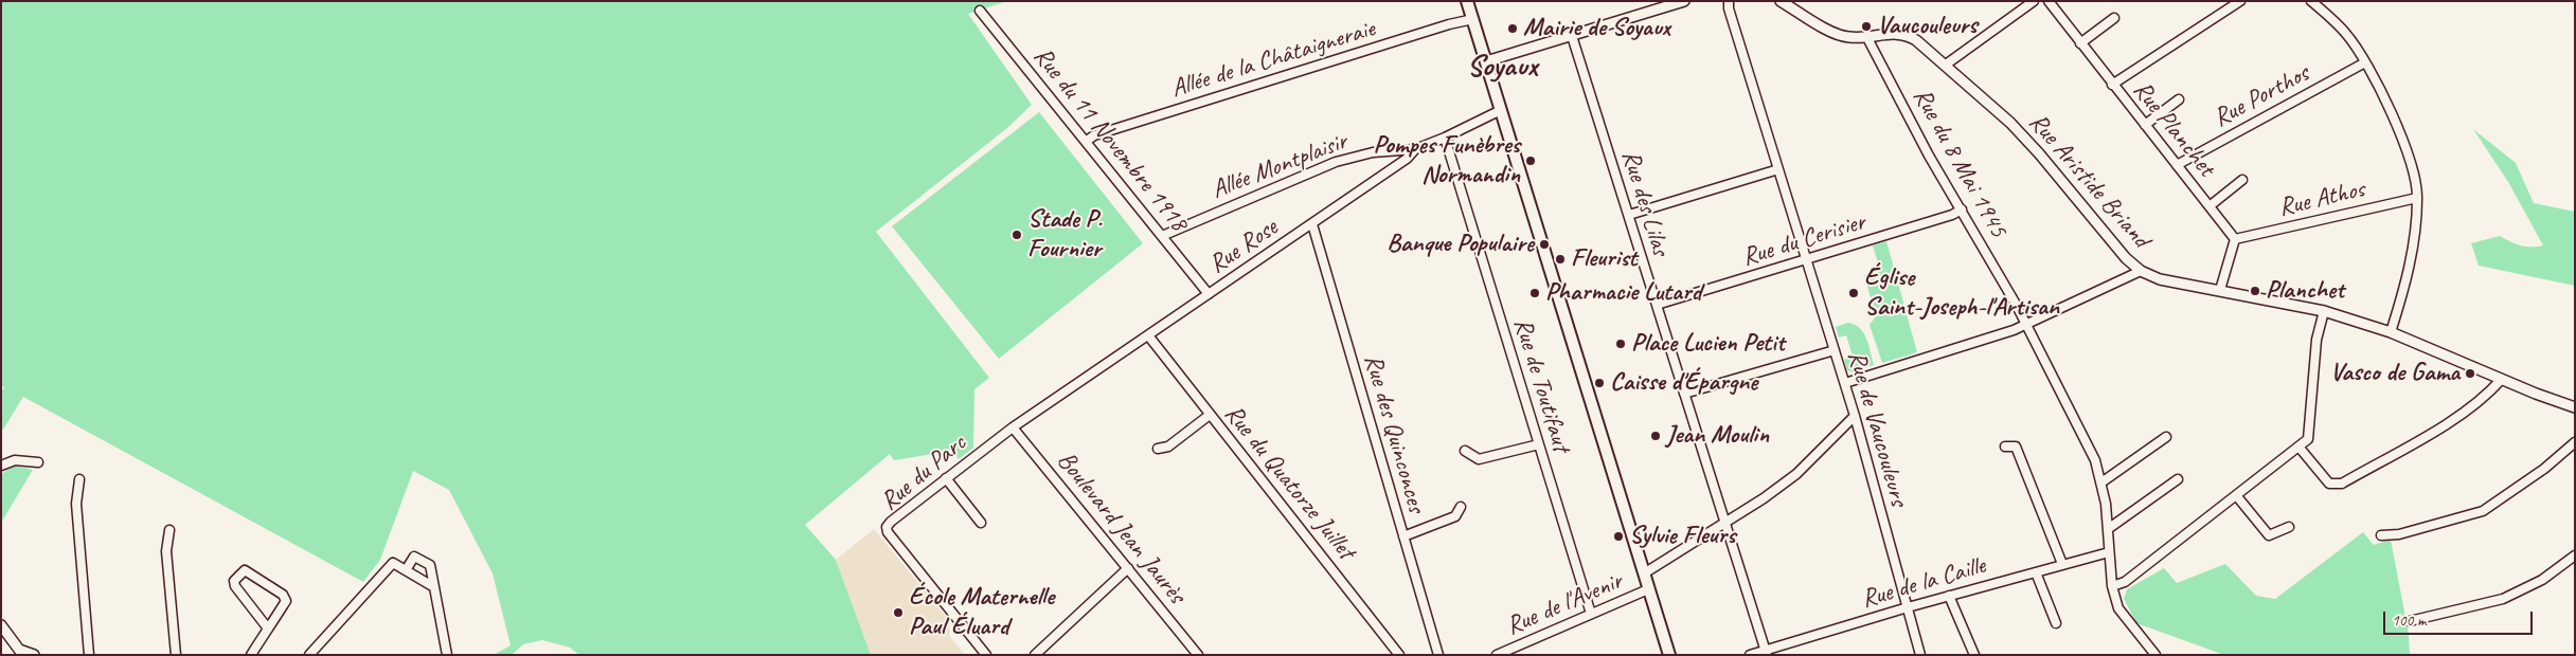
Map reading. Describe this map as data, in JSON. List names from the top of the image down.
{
  "streets": {
    "street": [
      "Allée de la Châtaigneraie",
      "Rue Porthos",
      "Rue Planchet",
      "Rue du 11 Novembre 1918",
      "Rue du 8 Mai 1945",
      "Allée Montplaisir",
      "Rue Aristide Briand",
      "Rue Athos",
      "Rue des Lilas",
      "Rue du Cerisier",
      "Rue Rose",
      "Rue de Toutifaut",
      "Rue de Vaucouleurs",
      "Rue des Quinconces",
      "Rue du Parc",
      "Rue du Quatorze Juillet",
      "Boulevard Jean Jaurès",
      "Rue de la Caille",
      "Rue de l'Avenir"
    ]
  },
  "crossings": [
    ["Allée de la Châtaigneraie", "Rue du 11 Novembre 1918"],
    ["Rue Porthos", "Rue Planchet"],
    ["Rue Planchet", "Rue Athos"],
    ["Rue du 11 Novembre 1918", "Allée Montplaisir"],
    ["Rue du 11 Novembre 1918", "Rue Rose"],
    ["Rue du 8 Mai 1945", "Rue Aristide Briand"],
    ["Rue du 8 Mai 1945", "Rue du Cerisier"],
    ["Rue du 8 Mai 1945", "Rue de la Caille"],
    ["Allée Montplaisir", "Rue Rose"],
    ["Rue des Lilas", "Rue du Cerisier"],
    ["Rue des Lilas", "Rue de la Caille"],
    ["Rue du Cerisier", "Rue de Vaucouleurs"],
    ["Rue Rose", "Rue de Toutifaut"],
    ["Rue Rose", "Rue des Quinconces"],
    ["Rue Rose", "Rue du Parc"],
    ["Rue Rose", "Rue du Quatorze Juillet"],
    ["Rue Rose", "Boulevard Jean Jaurès"],
    ["Rue de Toutifaut", "Rue de l'Avenir"],
    ["Rue de Vaucouleurs", "Rue de la Caille"],
    ["Rue du Parc", "Boulevard Jean Jaurès"]
  ],
  "districts": ["Soyaux"],
  "places": [
    "Vaucouleurs",
    "Mairie de Soyaux",
    "Pompes Funèbres Normandin",
    "Stade P. Fournier",
    "Banque Populaire",
    "Fleurist",
    "Planchet",
    "Pharmacie Lutard",
    "Église Saint-Joseph-l'Artisan",
    "Place Lucien Petit",
    "Vasco de Gama",
    "Caisse d'Épargne",
    "Jean Moulin",
    "Sylvie Fleurs",
    "École Maternelle Paul Éluard"
  ],
  "scale_bar": "100 m"
}
